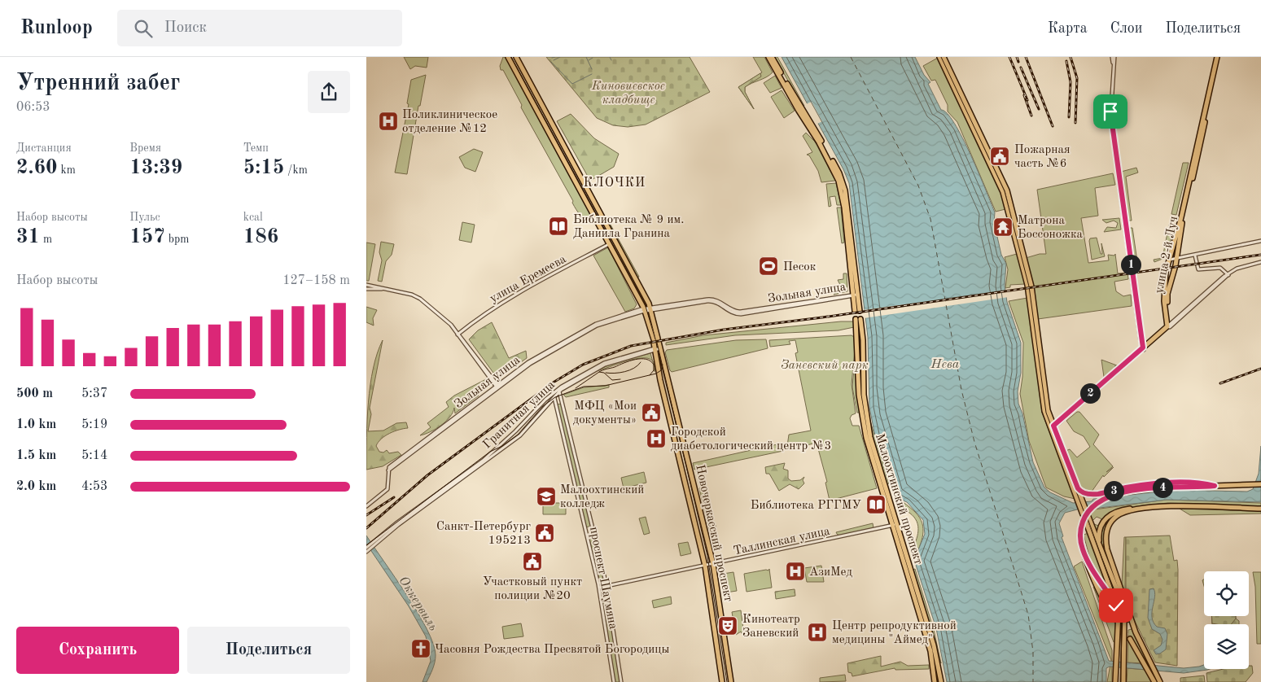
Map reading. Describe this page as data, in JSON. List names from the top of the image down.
{
  "streets": {
    "main road": ["улица 2-й Луч", "Малоохтинский проспект", "Новочеркасский проспект"],
    "street": [
      "улица Еремеева",
      "Зольная улица",
      "Гранитная улица",
      "Таллинская улица",
      "проспект Шаумяна"
    ]
  },
  "crossings": [
    ["Гранитная улица", "Новочеркасский проспект"],
    ["Гранитная улица", "проспект Шаумяна"],
    ["Малоохтинский проспект", "Таллинская улица"],
    ["Новочеркасский проспект", "Таллинская улица"],
    ["Таллинская улица", "проспект Шаумяна"]
  ],
  "districts": ["КЛОЧКИ"],
  "water": ["Нева", "Оккервиль"],
  "parks": ["Киновиевское кладбище", "Заневский парк"],
  "places": {
    "hospital": [
      "Поликлиническое отделение №12",
      "Городской диабетологический центр №3",
      "АзиМед",
      "Центр репродуктивной медицины \"Аймед\""
    ],
    "public building": [
      "Пожарная часть №6",
      "МФЦ «Мои документы»",
      "Санкт-Петербург 195213",
      "Участковый пункт полиции №20"
    ],
    "library": ["Библиотека № 9 им. Даниила Гранина", "Библиотека РГГМУ"],
    "temple": ["Матрона Боссоножка"],
    "sports": ["Песок"],
    "school or university": ["Малоохтинский колледж"],
    "theatre": ["Кинотеатр Заневский"],
    "church": ["Часовня Рождества Пресвятой Богородицы"]
  },
  "page": {
    "header": "Runloop",
    "search": "Поиск",
    "nav": ["Карта", "Слои", "Поделиться"],
    "heading": ["Утренний забег", "06:53"],
    "stats": [
      ["Дистанция", "2.60 km"],
      ["Время", "13:39"],
      ["Темп", "5:15 /km"],
      ["Набор высоты", "31 m"],
      ["Пульс", "157 bpm"],
      ["kcal", "186"]
    ],
    "pins": [
      "1",
      "2",
      "4",
      "3"
    ],
    "chart": ["Набор высоты", "127–158 m"],
    "list": [
      {
        "name": "500 m",
        "note": "5:37"
      },
      {
        "name": "1.0 km",
        "note": "5:19"
      },
      {
        "name": "1.5 km",
        "note": "5:14"
      },
      {
        "name": "2.0 km",
        "note": "4:53"
      }
    ],
    "buttons": ["Сохранить", "Поделиться"]
  }
}
